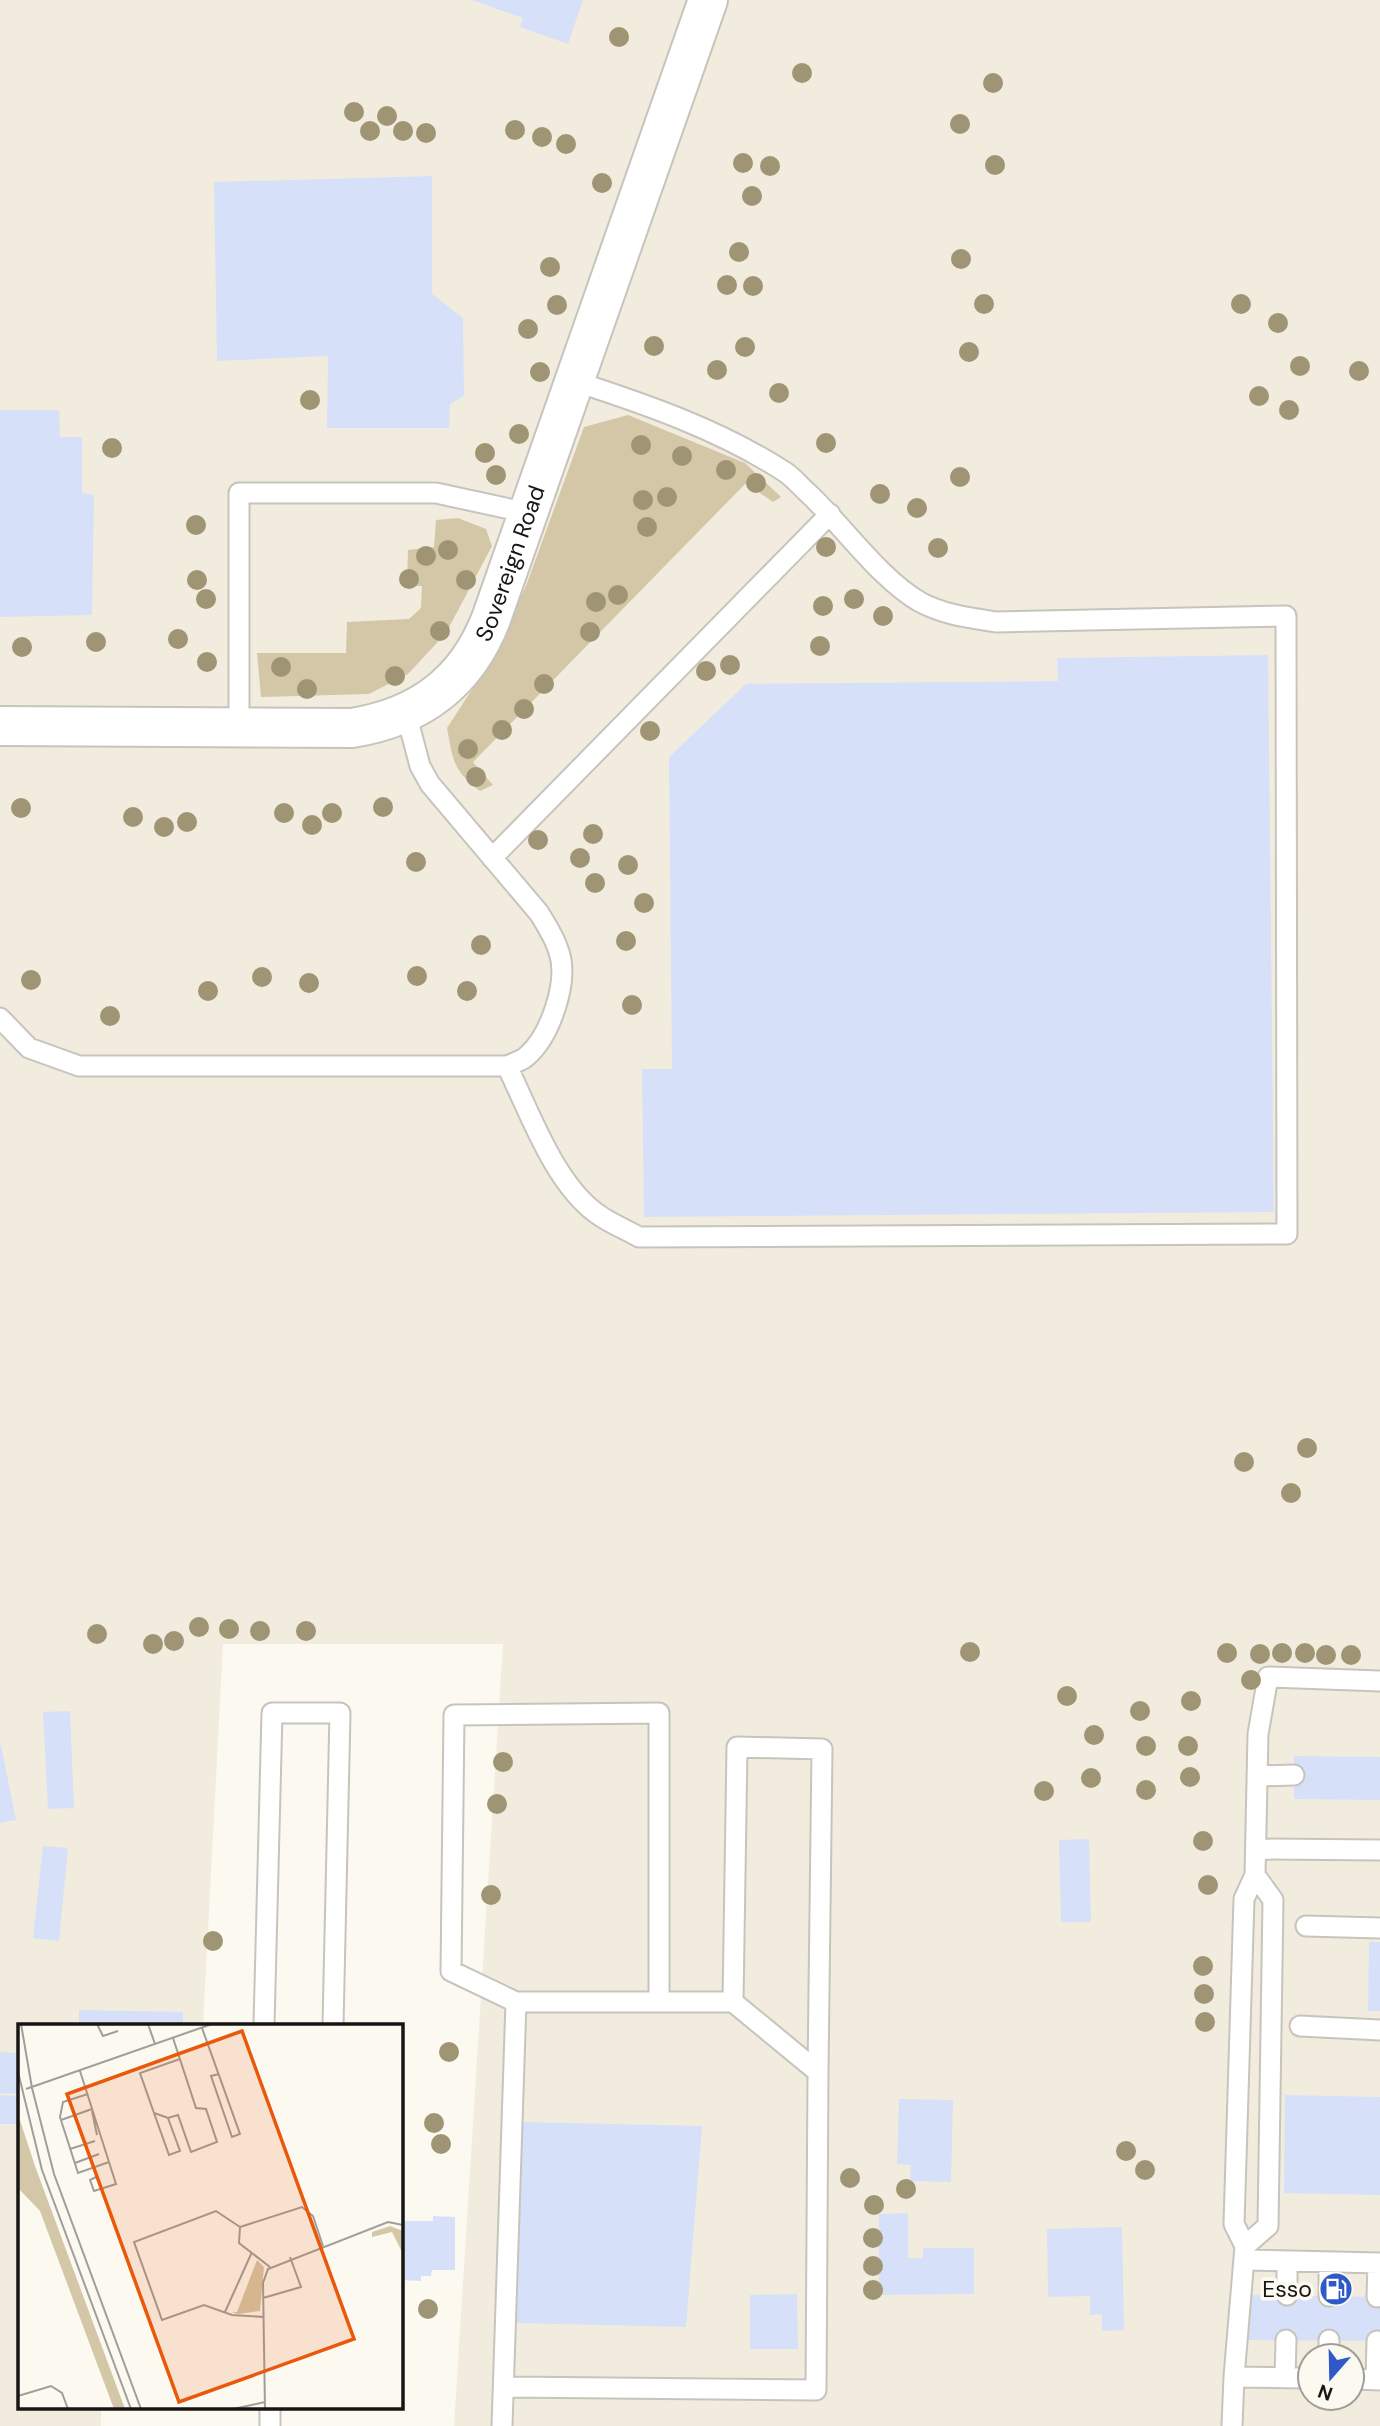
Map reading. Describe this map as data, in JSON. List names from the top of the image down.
{
  "streets": {
    "street": ["Sovereign Road"]
  },
  "places": {
    "fuel station": ["Esso"]
  },
  "north": "bottom"
}
